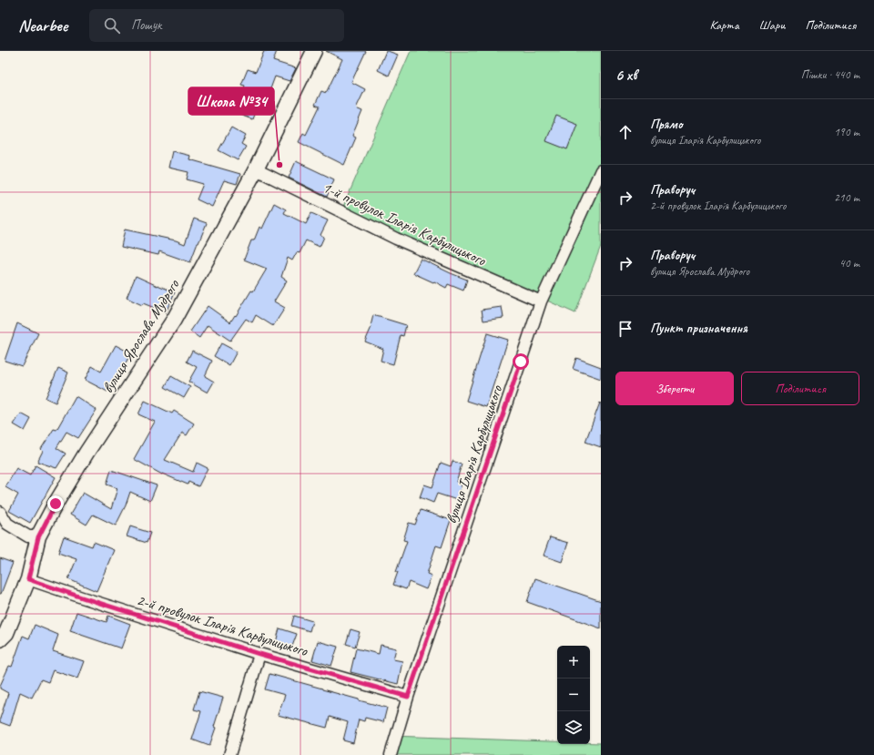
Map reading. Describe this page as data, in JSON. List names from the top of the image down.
{
  "streets": {
    "main road": ["вулиця Ярослава Мудрого"],
    "street": ["1-й провулок Іларія Карбулицького", "вулиця Іларія Карбулицького", "2-й провулок Іларія Карбулицького"]
  },
  "crossings": [
    ["1-й провулок Іларія Карбулицького", "вулиця Ярослава Мудрого"],
    ["1-й провулок Іларія Карбулицького", "вулиця Іларія Карбулицького"],
    ["вулиця Ярослава Мудрого", "2-й провулок Іларія Карбулицького"],
    ["вулиця Іларія Карбулицького", "2-й провулок Іларія Карбулицького"]
  ],
  "places": ["Школа №34"],
  "page": {
    "header": "Nearbee",
    "search": "Пошук",
    "nav": ["Карта", "Шари", "Поділитися"],
    "heading": ["6 хв", "Пішки · 440 m"],
    "list": [
      ["Прямо", "вулиця Іларія Карбулицького", "190 m"],
      ["Праворуч", "2-й провулок Іларія Карбулицького", "210 m"],
      ["Праворуч", "вулиця Ярослава Мудрого", "40 m"],
      "Пункт призначення"
    ],
    "buttons": ["Зберегти", "Поділитися"],
    "map_buttons": ["+", "−"]
  }
}
